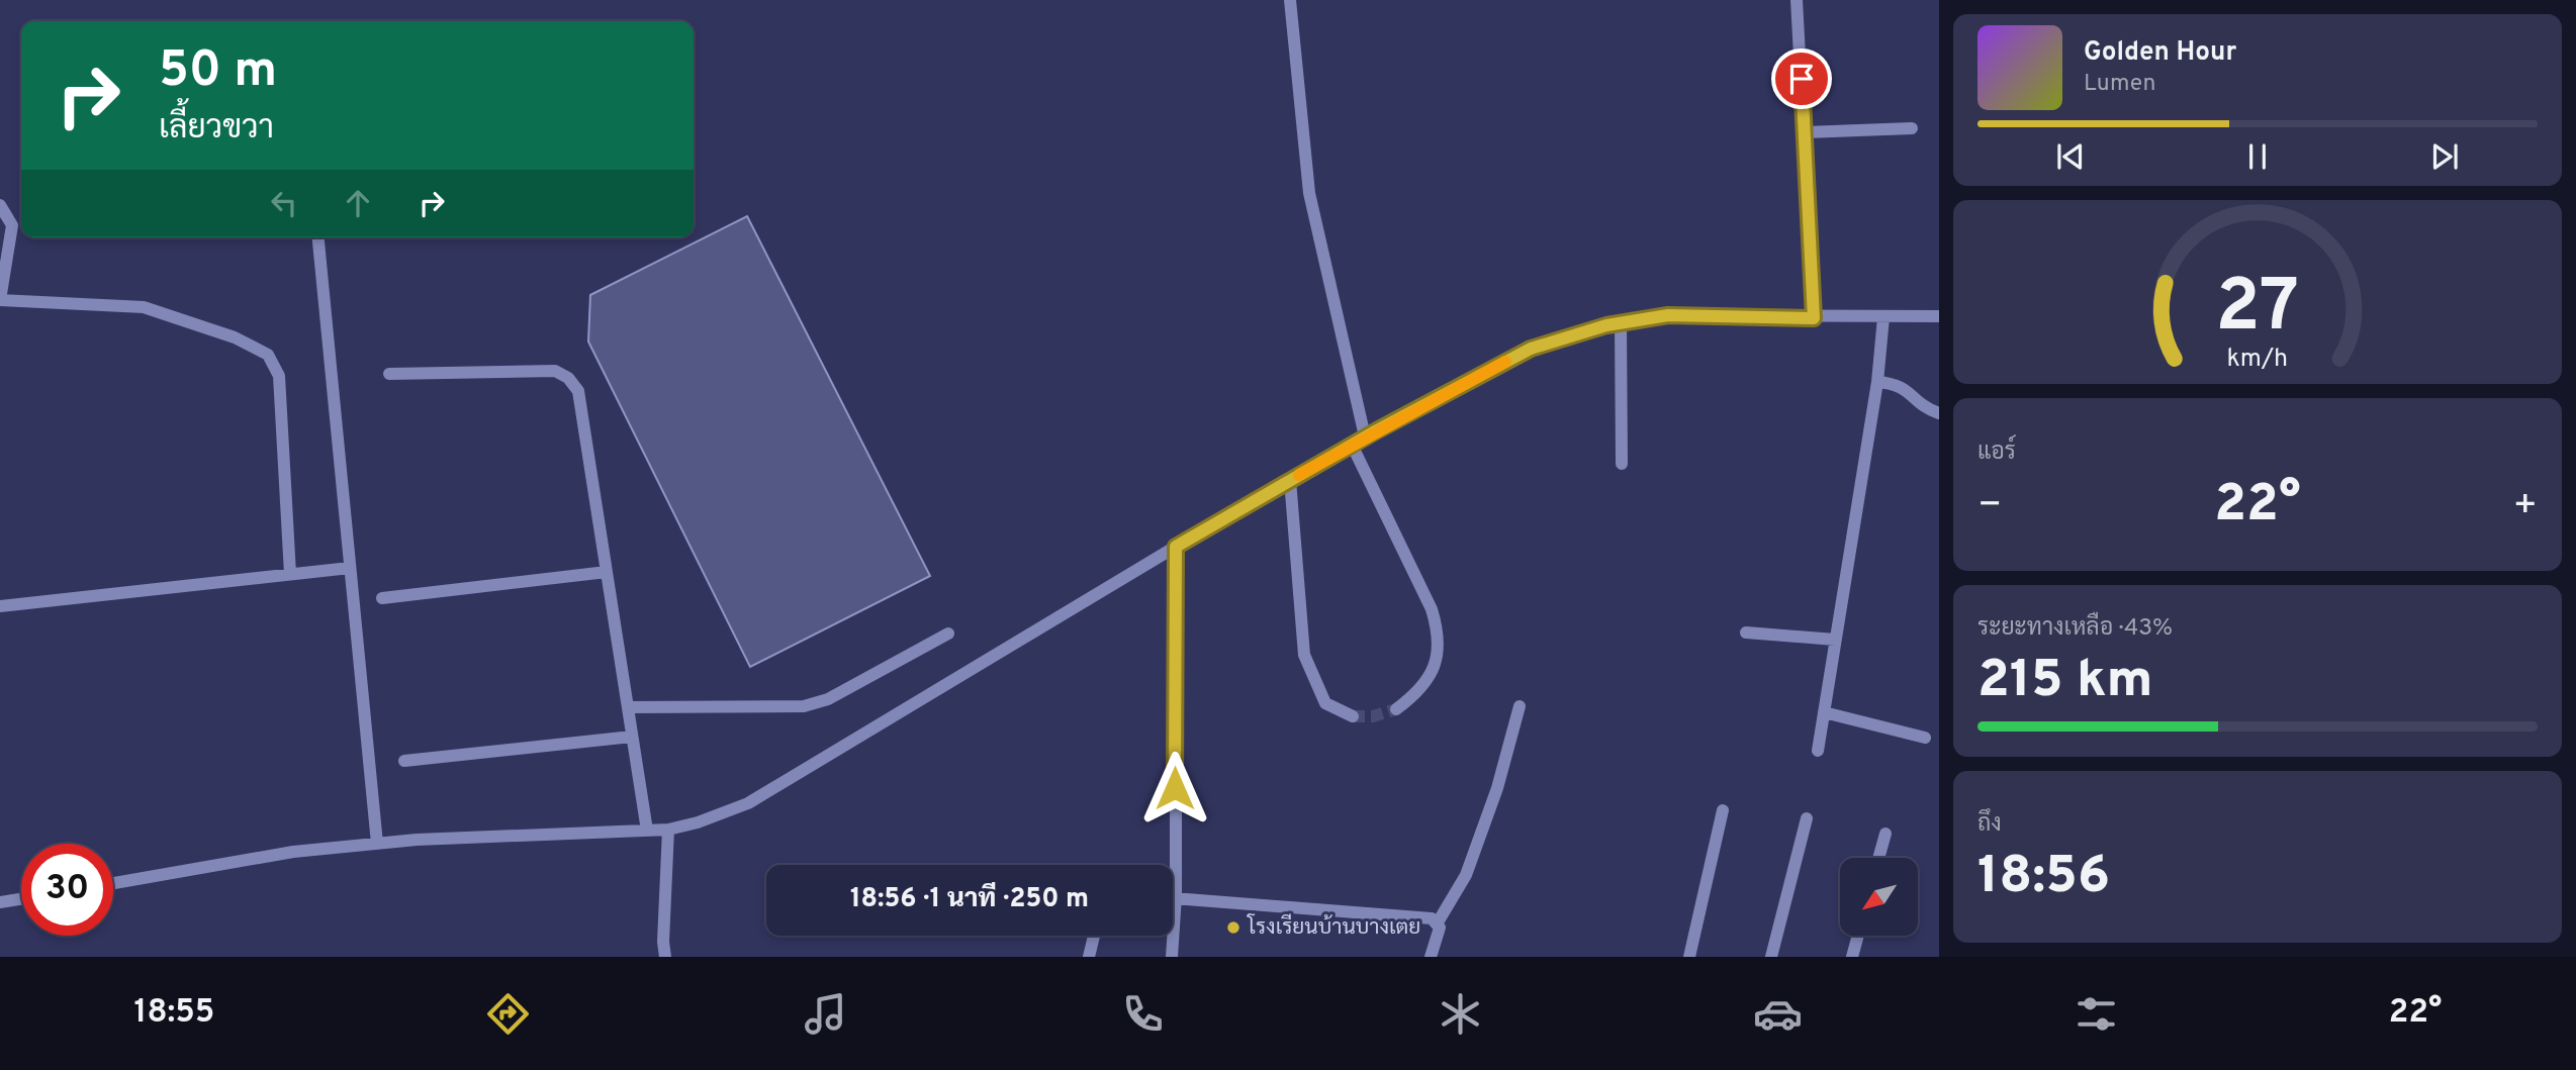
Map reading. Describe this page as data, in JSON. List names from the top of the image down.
{
  "places": ["โรงเรียนบ้านบางเตย"],
  "north": "bottom left",
  "page": {
    "turn": ["50 m", "เลี้ยวขวา"],
    "song": ["Golden Hour", "Lumen"],
    "tile": [
      "แอร์",
      ["ระยะทางเหลือ · 43%", "215 km"],
      ["ถึง", "18:56"]
    ],
    "heat": ["−", "22°", "+"],
    "limit": "30",
    "trip": "18:56 · 1 นาที · 250 m",
    "tabs": ["18:55", "22°"],
    "gauge": ["27", "km/h"]
  }
}
